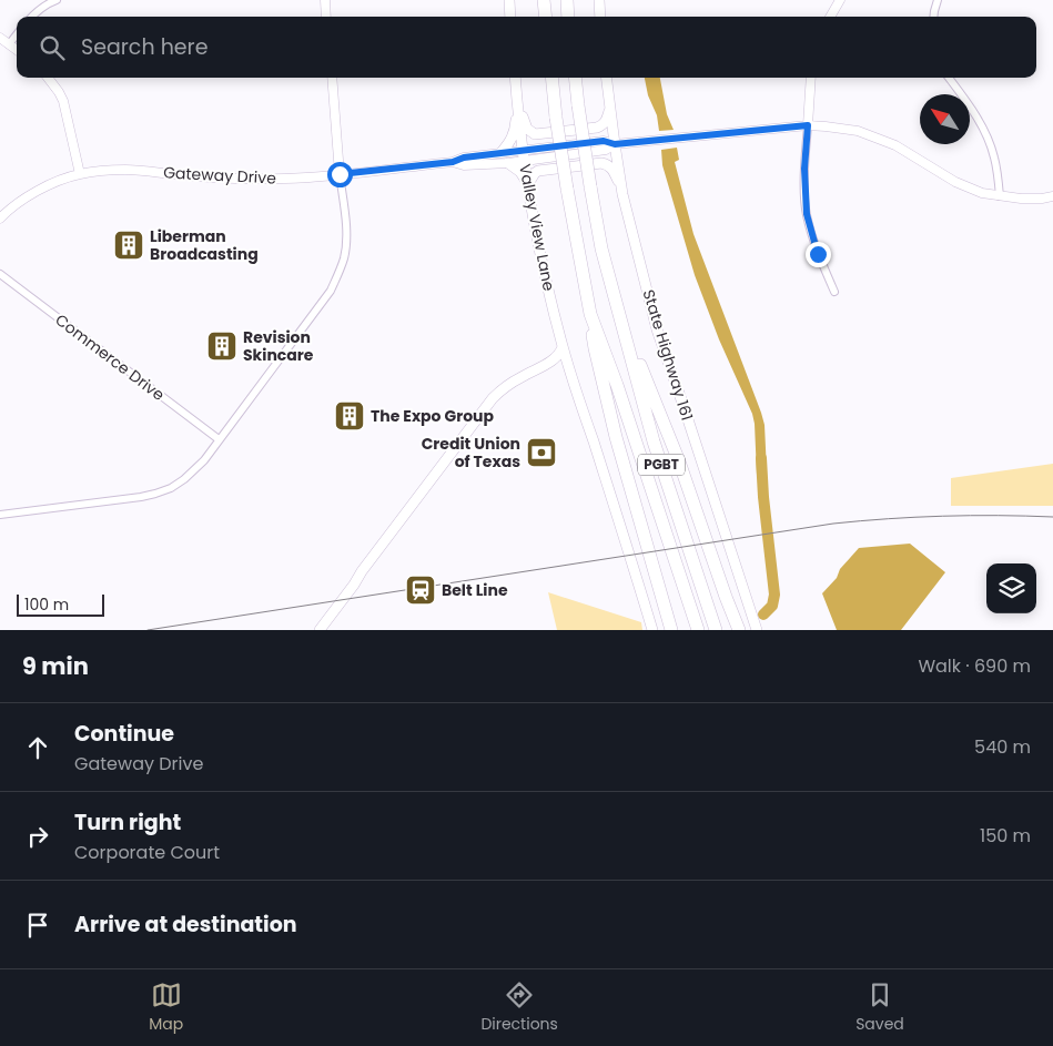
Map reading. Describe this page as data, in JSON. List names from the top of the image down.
{
  "streets": {
    "highway": ["PGBT"],
    "main road": ["Valley View Lane", "State Highway 161"],
    "street": ["Gateway Drive", "Commerce Drive"]
  },
  "crossings": [
    ["Gateway Drive", "Valley View Lane"],
    ["Gateway Drive", "State Highway 161"]
  ],
  "places": {
    "building": ["Liberman Broadcasting", "Revision Skincare", "The Expo Group"],
    "bank": ["Credit Union of Texas"],
    "station": ["Belt Line"]
  },
  "scale_bar": "100 m",
  "north": "top left",
  "page": {
    "search": "Search here",
    "scale": "100 m",
    "heading": ["9 min", "Walk · 690 m"],
    "list": [
      ["Continue", "Gateway Drive", "540 m"],
      ["Turn right", "Corporate Court", "150 m"],
      "Arrive at destination"
    ],
    "nav": ["Map", "Directions", "Saved"]
  }
}
